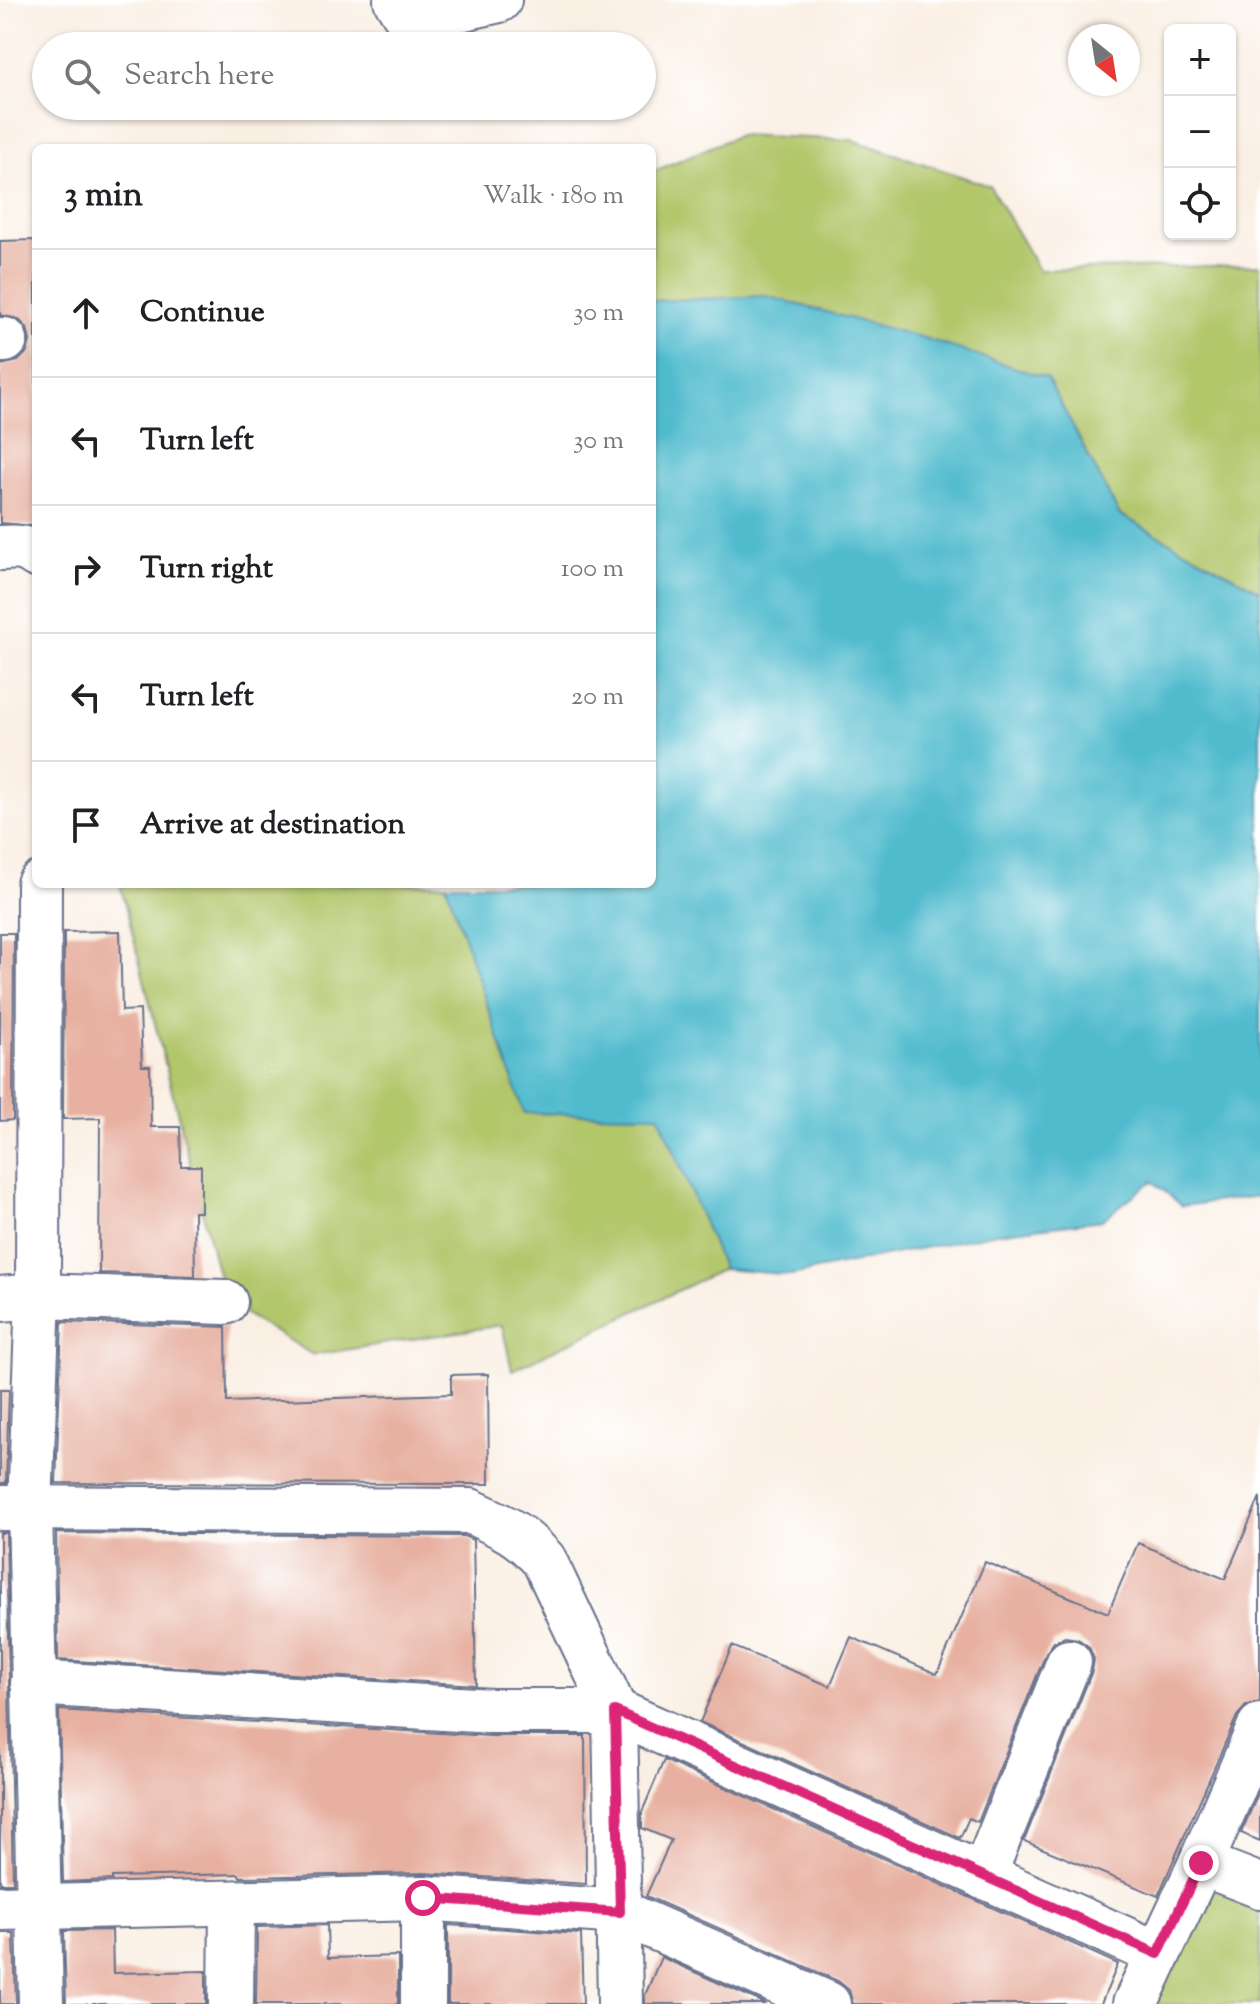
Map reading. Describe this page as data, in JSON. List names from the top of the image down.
{
  "north": "bottom right",
  "page": {
    "map_buttons": ["+", "−"],
    "search": "Search here",
    "heading": ["3 min", "Walk · 180 m"],
    "list": [
      ["Continue", "30 m"],
      ["Turn left", "30 m"],
      ["Turn right", "100 m"],
      ["Turn left", "20 m"],
      "Arrive at destination"
    ]
  }
}
